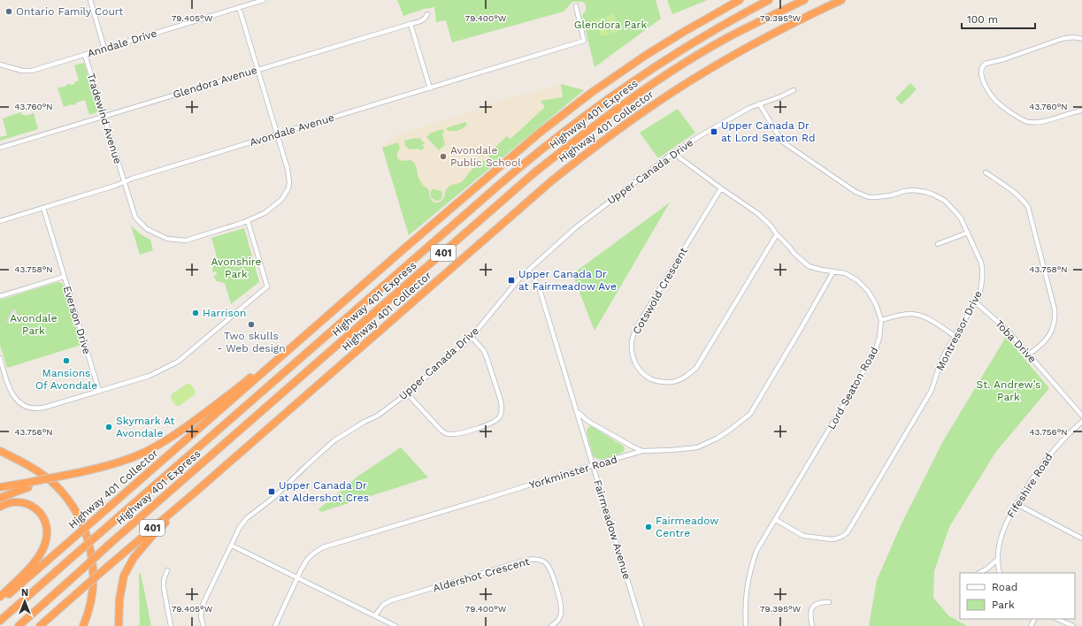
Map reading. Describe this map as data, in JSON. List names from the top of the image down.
{
  "streets": {
    "highway": ["Highway 401 Express", "Highway 401 Collector", "401"],
    "street": [
      "Anndale Drive",
      "Glendora Avenue",
      "Tradewind Avenue",
      "Avondale Avenue",
      "Upper Canada Drive",
      "Cotswold Crescent",
      "Everson Drive",
      "Montressor Drive",
      "Toba Drive",
      "Lord Seaton Road",
      "Yorkminster Road",
      "Fifeshire Road",
      "Fairmeadow Avenue",
      "Aldershot Crescent"
    ]
  },
  "crossings": [
    ["Anndale Drive", "Tradewind Avenue"],
    ["Glendora Avenue", "Tradewind Avenue"],
    ["Tradewind Avenue", "Avondale Avenue"],
    ["Avondale Avenue", "Everson Drive"],
    ["Upper Canada Drive", "Montressor Drive"],
    ["Upper Canada Drive", "Lord Seaton Road"],
    ["Upper Canada Drive", "Fairmeadow Avenue"],
    ["Cotswold Crescent", "Lord Seaton Road"],
    ["Montressor Drive", "Toba Drive"],
    ["Montressor Drive", "Lord Seaton Road"],
    ["Lord Seaton Road", "Yorkminster Road"],
    ["Yorkminster Road", "Fairmeadow Avenue"]
  ],
  "parks": [
    "Glendora Park",
    "Avonshire Park",
    "Avondale Park",
    "St. Andrew’s Park"
  ],
  "places": {
    "other": [
      "Ontario Family Court",
      "Avondale Public School",
      "Harrison",
      "Two skulls - Web design",
      "Mansions Of Avondale",
      "Skymark At Avondale",
      "Fairmeadow Centre"
    ],
    "transit": ["Upper Canada Dr at Lord Seaton Rd", "Upper Canada Dr at Fairmeadow Ave", "Upper Canada Dr at Aldershot Cres"]
  },
  "legend": ["Road", "Park"],
  "scale_bar": "100 m",
  "north": "top",
  "coordinates": [
    "79.405°W",
    "79.400°W",
    "79.395°W",
    "43.760°N",
    "43.758°N",
    "43.756°N"
  ]
}
